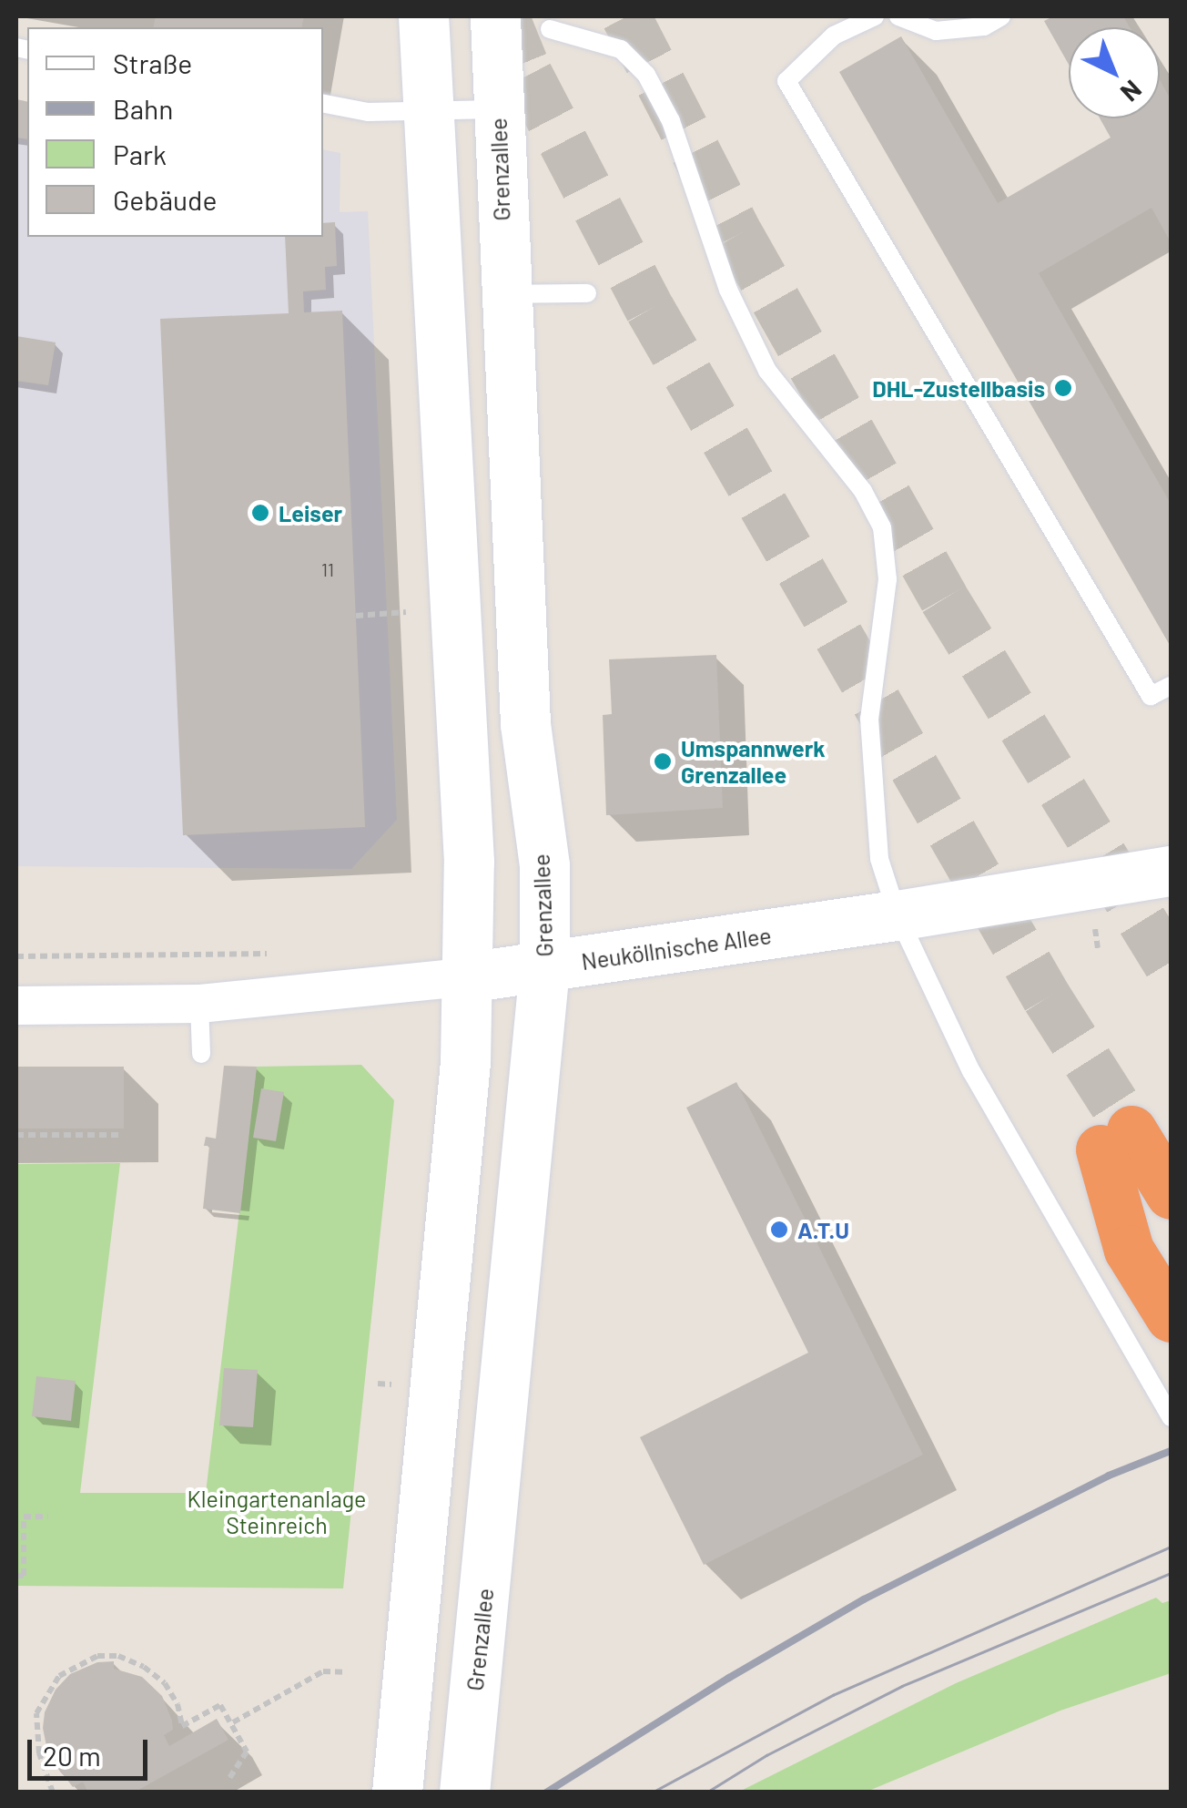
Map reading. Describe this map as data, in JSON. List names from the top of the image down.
{
  "streets": {
    "main road": ["Grenzallee", "Neuköllnische Allee"]
  },
  "crossings": [
    ["Grenzallee", "Neuköllnische Allee"]
  ],
  "parks": ["Kleingartenanlage Steinreich"],
  "places": [
    "DHL-Zustellbasis",
    "Leiser",
    "Umspannwerk Grenzallee",
    "A.T.U"
  ],
  "house_numbers": ["11"],
  "legend": [
    "Straße",
    "Bahn",
    "Park",
    "Gebäude"
  ],
  "scale_bar": "20 m",
  "north": "bottom right"
}
